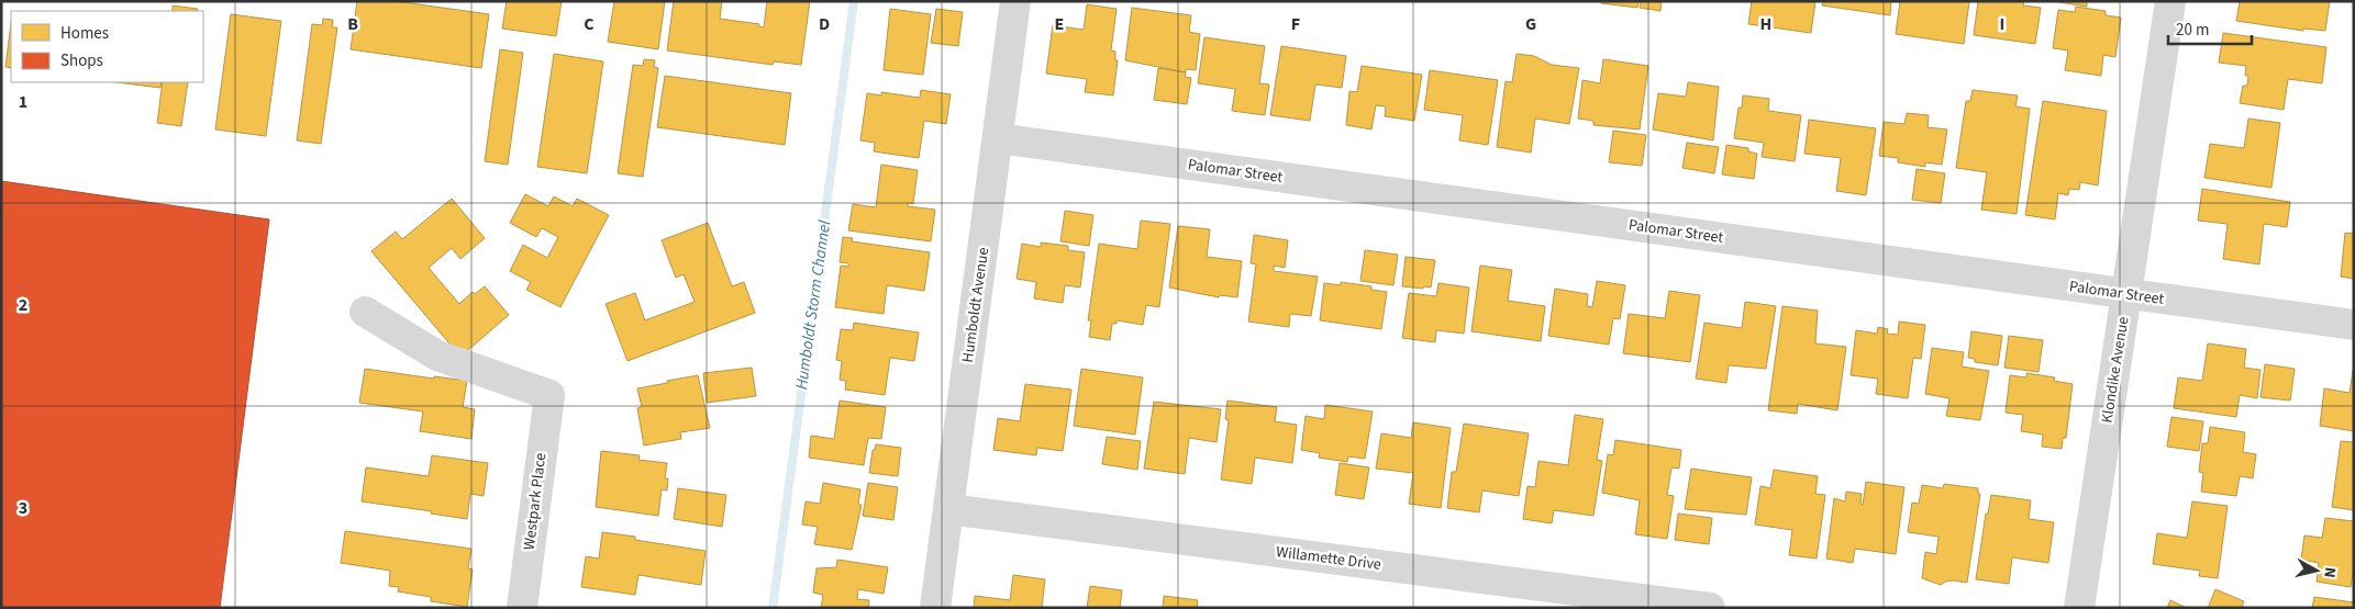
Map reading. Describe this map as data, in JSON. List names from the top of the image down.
{
  "streets": {
    "street": [
      "Palomar Street",
      "Humboldt Avenue",
      "Klondike Avenue",
      "Westpark Place",
      "Willamette Drive"
    ]
  },
  "crossings": [
    ["Palomar Street", "Humboldt Avenue"],
    ["Palomar Street", "Klondike Avenue"],
    ["Humboldt Avenue", "Willamette Drive"]
  ],
  "water": ["Humboldt Storm Channel"],
  "legend": ["Homes", "Shops"],
  "scale_bar": "20 m",
  "north": "right",
  "grid": {
    "columns": [
      "B",
      "C",
      "D",
      "E",
      "F",
      "G",
      "H",
      "I"
    ],
    "rows": ["1", "2", "3"]
  }
}
